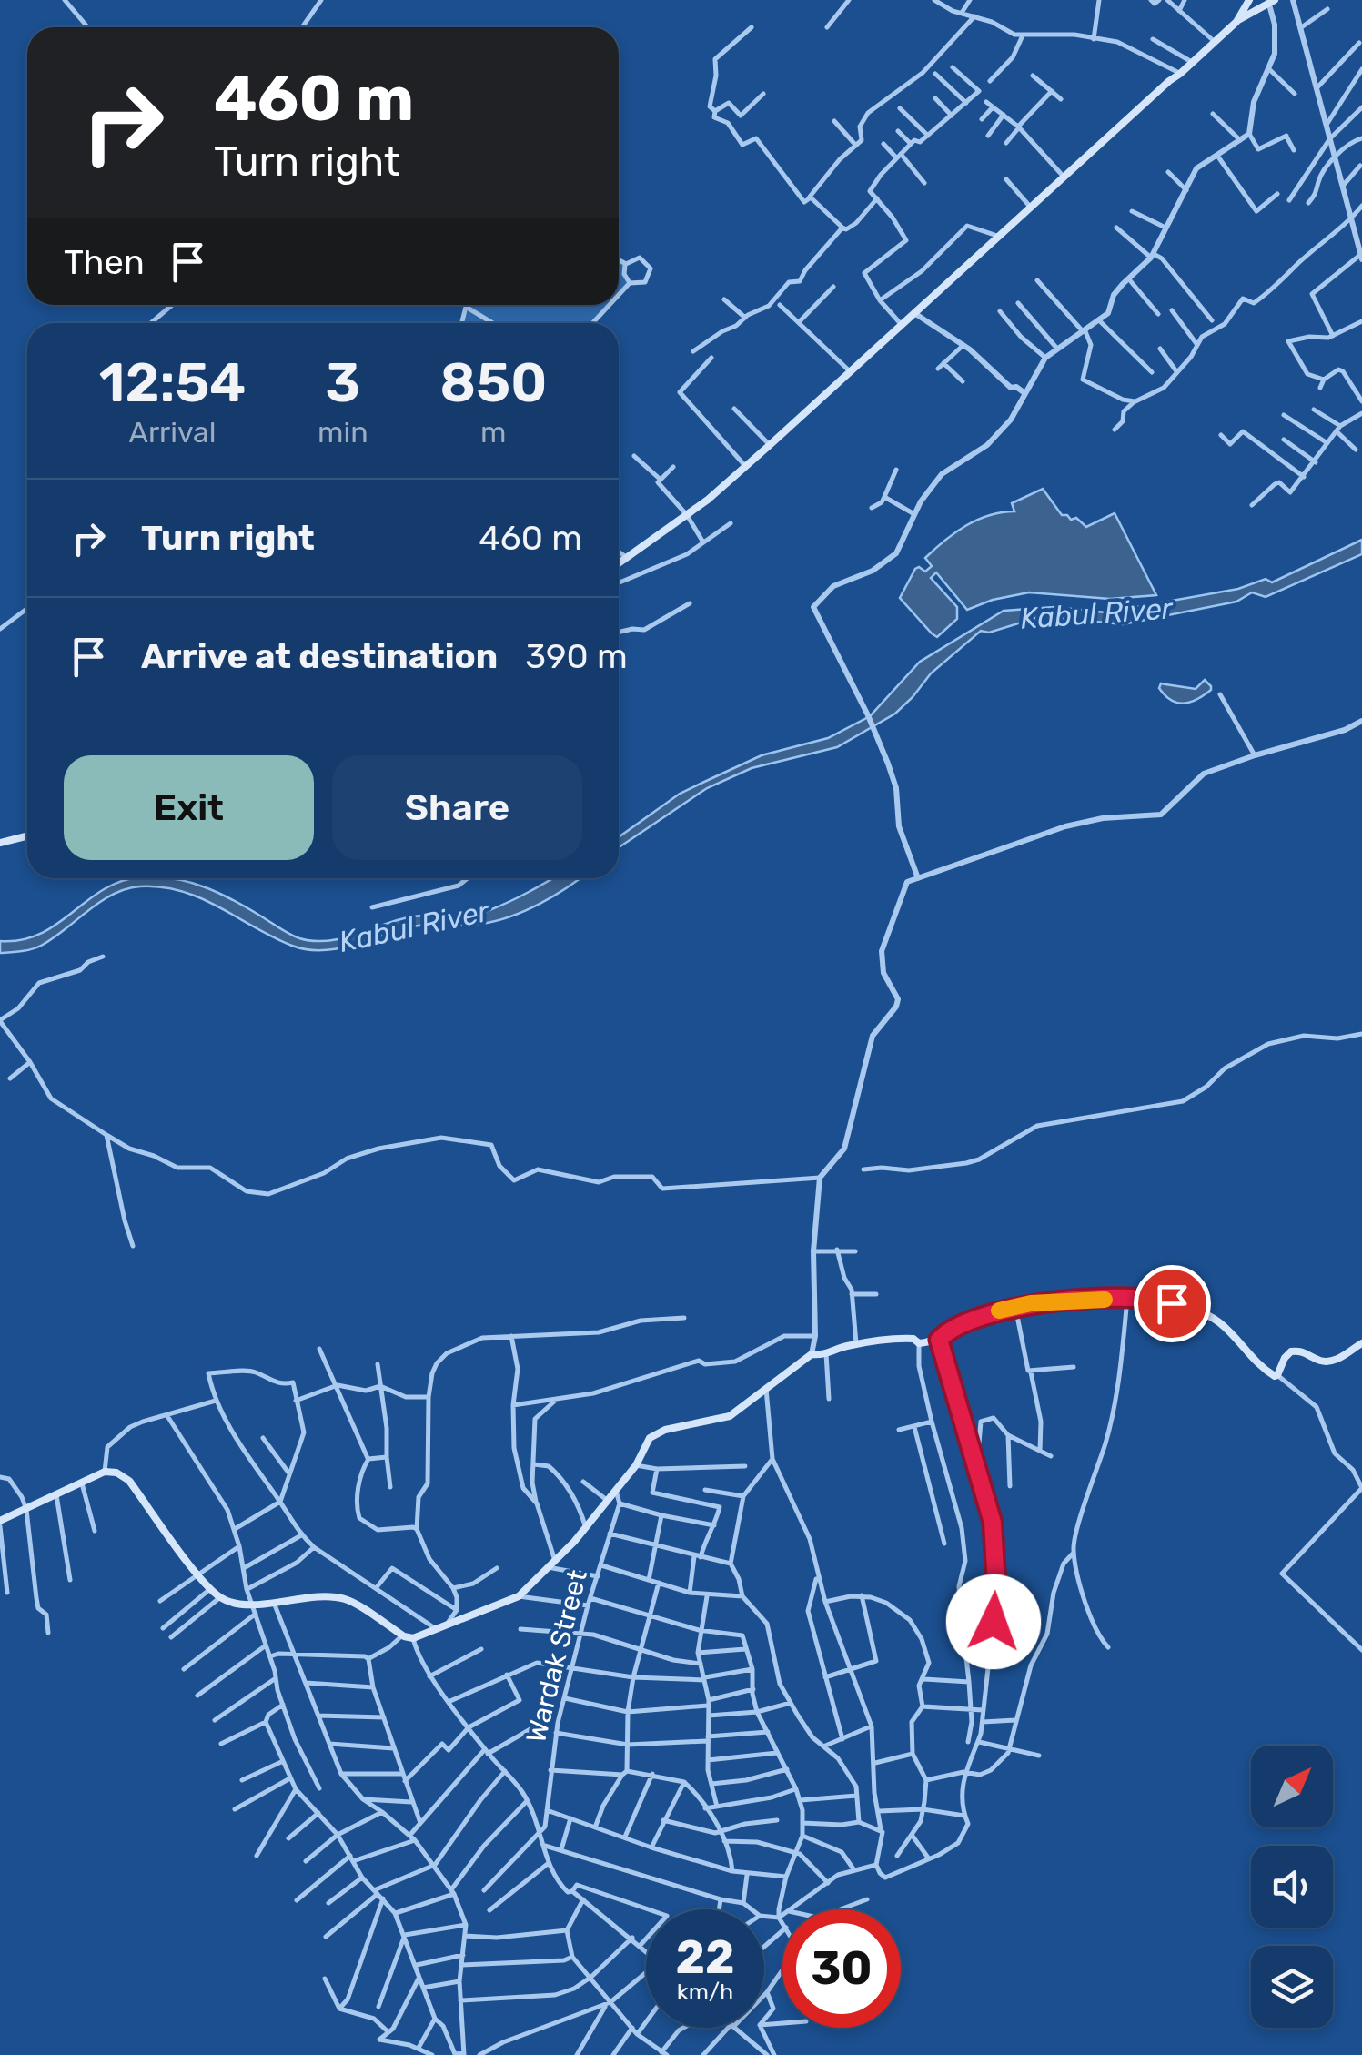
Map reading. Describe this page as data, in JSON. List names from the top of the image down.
{
  "streets": {
    "street": ["Wardak Street"]
  },
  "water": ["Kabul River"],
  "north": "top right",
  "page": {
    "turn": ["460 m", "Turn right"],
    "then": "Then",
    "eta": [
      "12:54",
      "Arrival",
      "3",
      "min",
      "850",
      "m"
    ],
    "list": [
      {
        "name": "Turn right",
        "value": "460 m"
      },
      {
        "name": "Arrive at destination",
        "value": "390 m"
      }
    ],
    "buttons": ["Exit", "Share"],
    "speed": "22 km/h",
    "limit": "30"
  }
}
